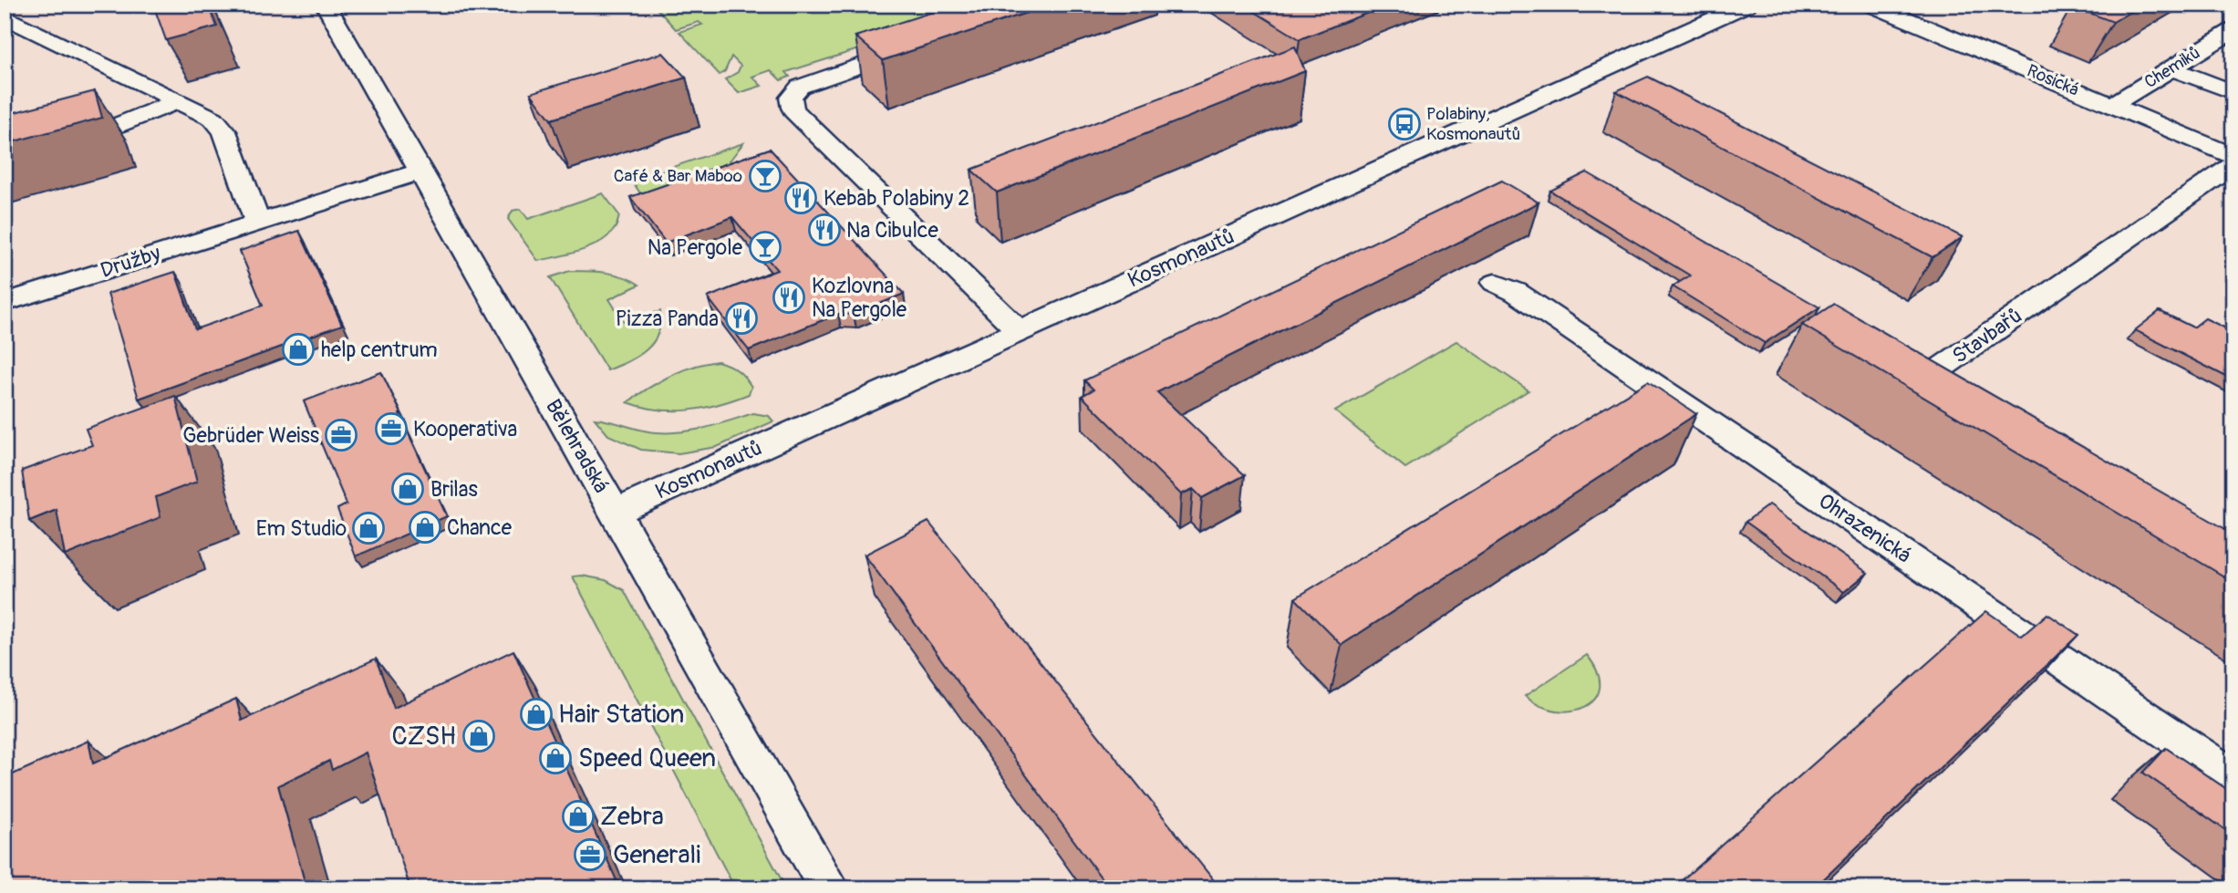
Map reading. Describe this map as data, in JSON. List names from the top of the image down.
{
  "streets": {
    "street": [
      "Chemiků",
      "Rosická",
      "Kosmonautů",
      "Družby",
      "Stavbařů",
      "Bělehradská",
      "Ohrazenická"
    ]
  },
  "crossings": [
    ["Chemiků", "Rosická"],
    ["Kosmonautů", "Bělehradská"],
    ["Družby", "Bělehradská"]
  ],
  "places": {
    "bus stop": ["Polabiny, Kosmonautů"],
    "bar": ["Café & Bar Maboo", "Na Pergole"],
    "restaurant": [
      "Kebab Polabiny 2",
      "Na Cibulce",
      "Kozlovna Na Pergole",
      "Pizza Panda"
    ],
    "shop": [
      "help centrum",
      "Brilas",
      "Chance",
      "Em Studio",
      "Hair Station",
      "CZSH",
      "Speed Queen",
      "Zebra"
    ],
    "office": ["Kooperativa", "Gebrüder Weiss", "Generali"]
  }
}
